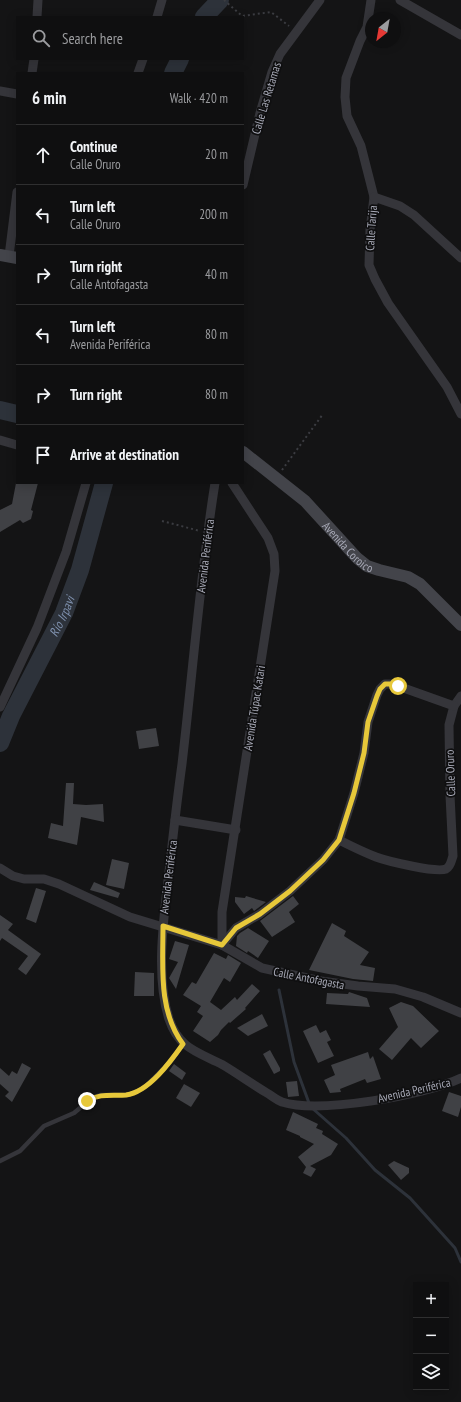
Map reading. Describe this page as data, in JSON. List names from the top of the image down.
{
  "streets": {
    "main road": ["Avenida Coroico"],
    "street": [
      "Calle Las Retamas",
      "Calle Tarija",
      "Avenida Periférica",
      "Avenida Túpac Katari",
      "Calle Oruro",
      "Calle Antofagasta"
    ]
  },
  "crossings": [
    ["Avenida Periférica", "Calle Antofagasta"],
    ["Avenida Túpac Katari", "Calle Antofagasta"]
  ],
  "water": ["Río Irpavi"],
  "north": "bottom left",
  "page": {
    "search": "Search here",
    "heading": ["6 min", "Walk · 420 m"],
    "list": [
      ["Continue", "Calle Oruro", "20 m"],
      ["Turn left", "Calle Oruro", "200 m"],
      ["Turn right", "Calle Antofagasta", "40 m"],
      ["Turn left", "Avenida Periférica", "80 m"],
      ["Turn right", "80 m"],
      "Arrive at destination"
    ],
    "map_buttons": ["+", "−"]
  }
}
